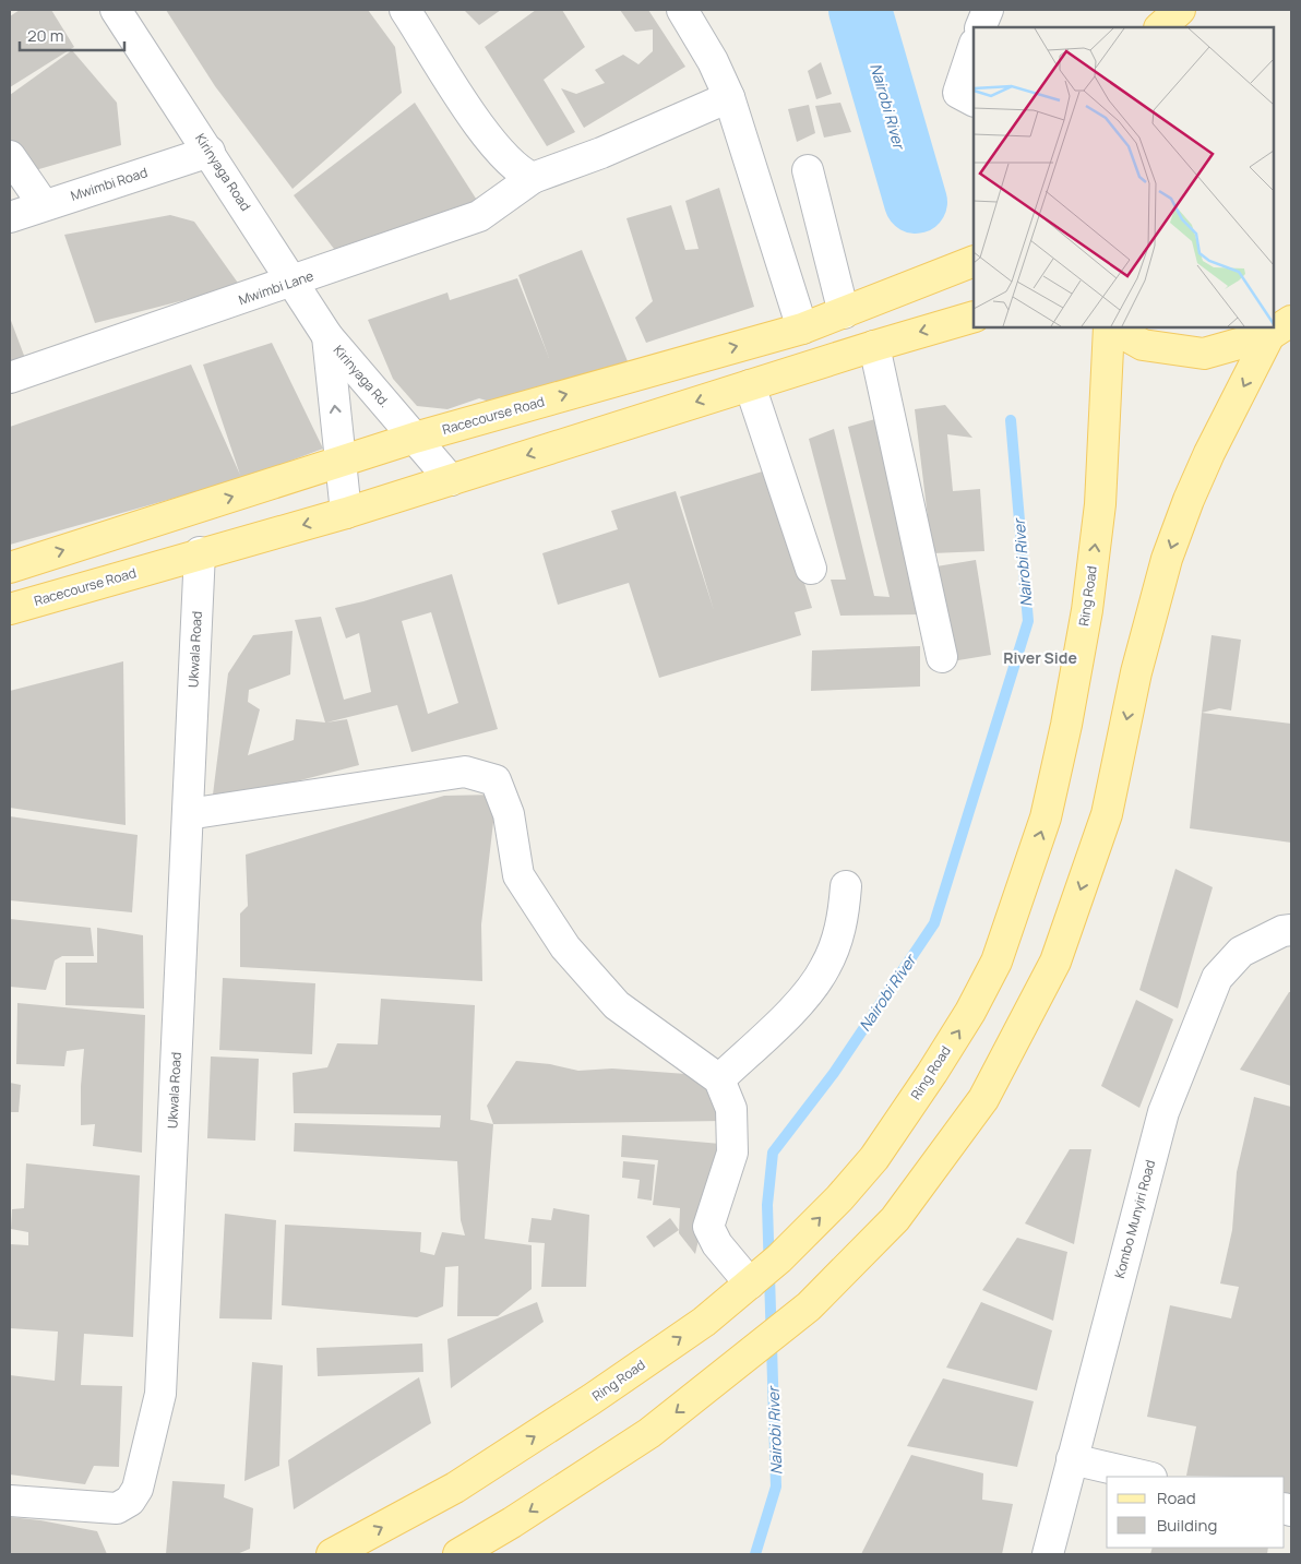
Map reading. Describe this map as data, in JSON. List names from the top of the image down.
{
  "streets": {
    "main road": ["Racecourse Road", "Ring Road"],
    "street": [
      "Kirinyaga Road",
      "Mwimbi Road",
      "Mwimbi Lane",
      "Kirinyaga Rd.",
      "Ukwala Road",
      "Kombo Munyiri Road"
    ]
  },
  "crossings": [
    ["Kirinyaga Road", "Mwimbi Road"],
    ["Kirinyaga Road", "Mwimbi Lane"],
    ["Kirinyaga Road", "Kirinyaga Rd."],
    ["Kirinyaga Rd.", "Racecourse Road"],
    ["Racecourse Road", "Ukwala Road"]
  ],
  "districts": ["River Side"],
  "water": ["Nairobi River"],
  "legend": ["Road", "Building"],
  "scale_bar": "20 m"
}
